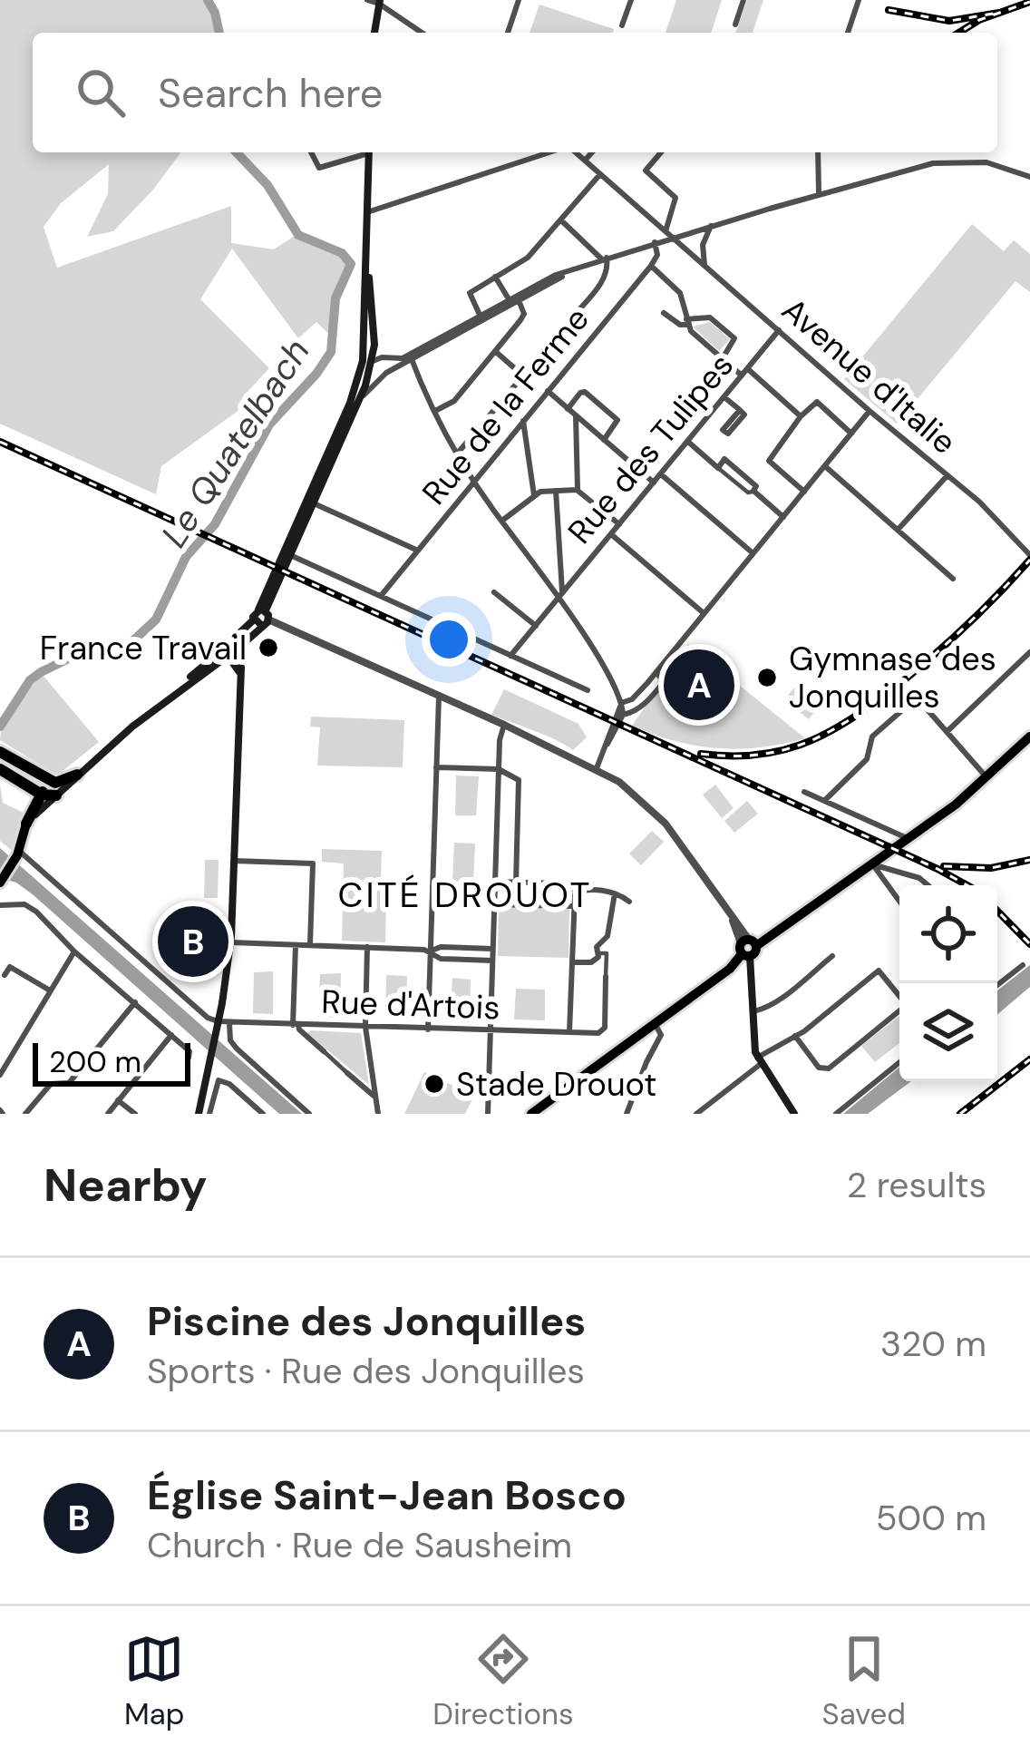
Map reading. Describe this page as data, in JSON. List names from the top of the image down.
{
  "streets": {
    "street": [
      "Avenue d'Italie",
      "Rue de la Ferme",
      "Rue des Tulipes",
      "Rue d'Artois"
    ]
  },
  "crossings": [
    ["Avenue d'Italie", "Rue des Tulipes"]
  ],
  "districts": ["CITÉ DROUOT"],
  "water": ["Le Quatelbach"],
  "places": ["France Travail", "Gymnase des Jonquilles", "Stade Drouot"],
  "scale_bar": "200 m",
  "page": {
    "search": "Search here",
    "pins": ["A", "B"],
    "scale": "200 m",
    "heading": ["Nearby", "2 results"],
    "list": [
      {
        "mark": "A",
        "name": "Piscine des Jonquilles",
        "note": "Sports · Rue des Jonquilles",
        "value": "320 m"
      },
      {
        "mark": "B",
        "name": "Église Saint-Jean Bosco",
        "note": "Church · Rue de Sausheim",
        "value": "500 m"
      }
    ],
    "nav": ["Map", "Directions", "Saved"]
  }
}
